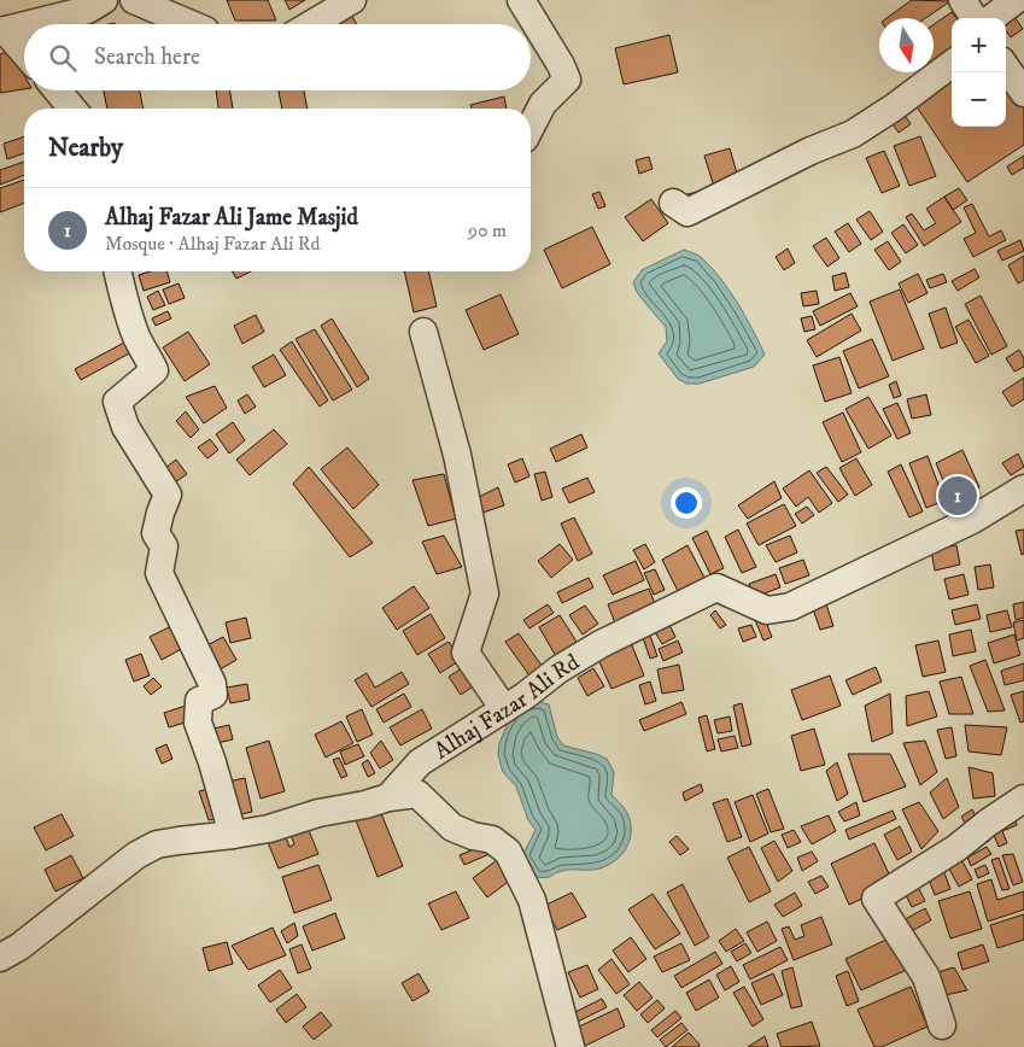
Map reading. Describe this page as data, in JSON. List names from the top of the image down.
{
  "streets": {
    "street": ["Alhaj Fazar Ali Rd"]
  },
  "north": "bottom",
  "page": {
    "map_buttons": ["+", "−"],
    "search": "Search here",
    "heading": "Nearby",
    "list": [
      {
        "mark": "1",
        "name": "Alhaj Fazar Ali Jame Masjid",
        "note": "Mosque · Alhaj Fazar Ali Rd",
        "value": "90 m"
      }
    ],
    "pins": "1"
  }
}
